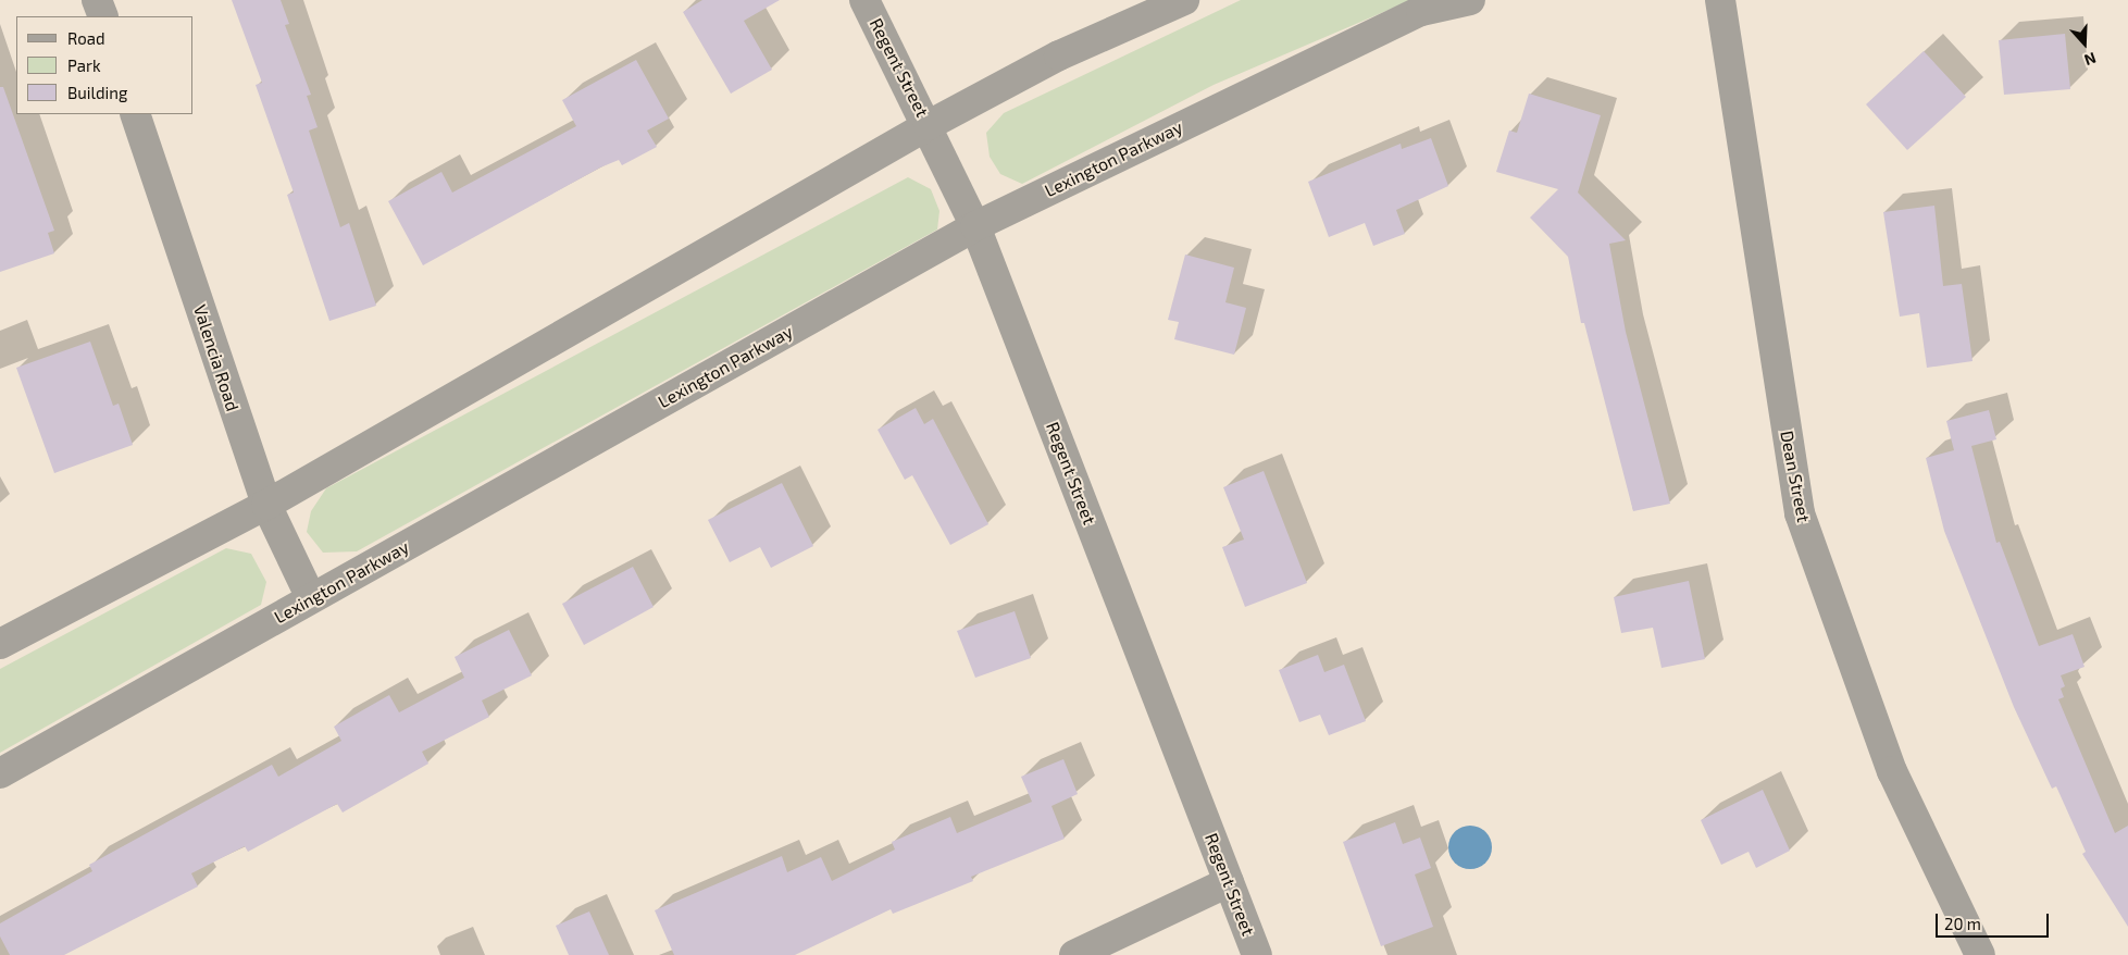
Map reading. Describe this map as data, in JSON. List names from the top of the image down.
{
  "streets": {
    "street": [
      "Regent Street",
      "Lexington Parkway",
      "Valencia Road",
      "Dean Street"
    ]
  },
  "crossings": [
    ["Regent Street", "Lexington Parkway"],
    ["Lexington Parkway", "Valencia Road"]
  ],
  "legend": ["Road", "Park", "Building"],
  "scale_bar": "20 m",
  "north": "bottom"
}
